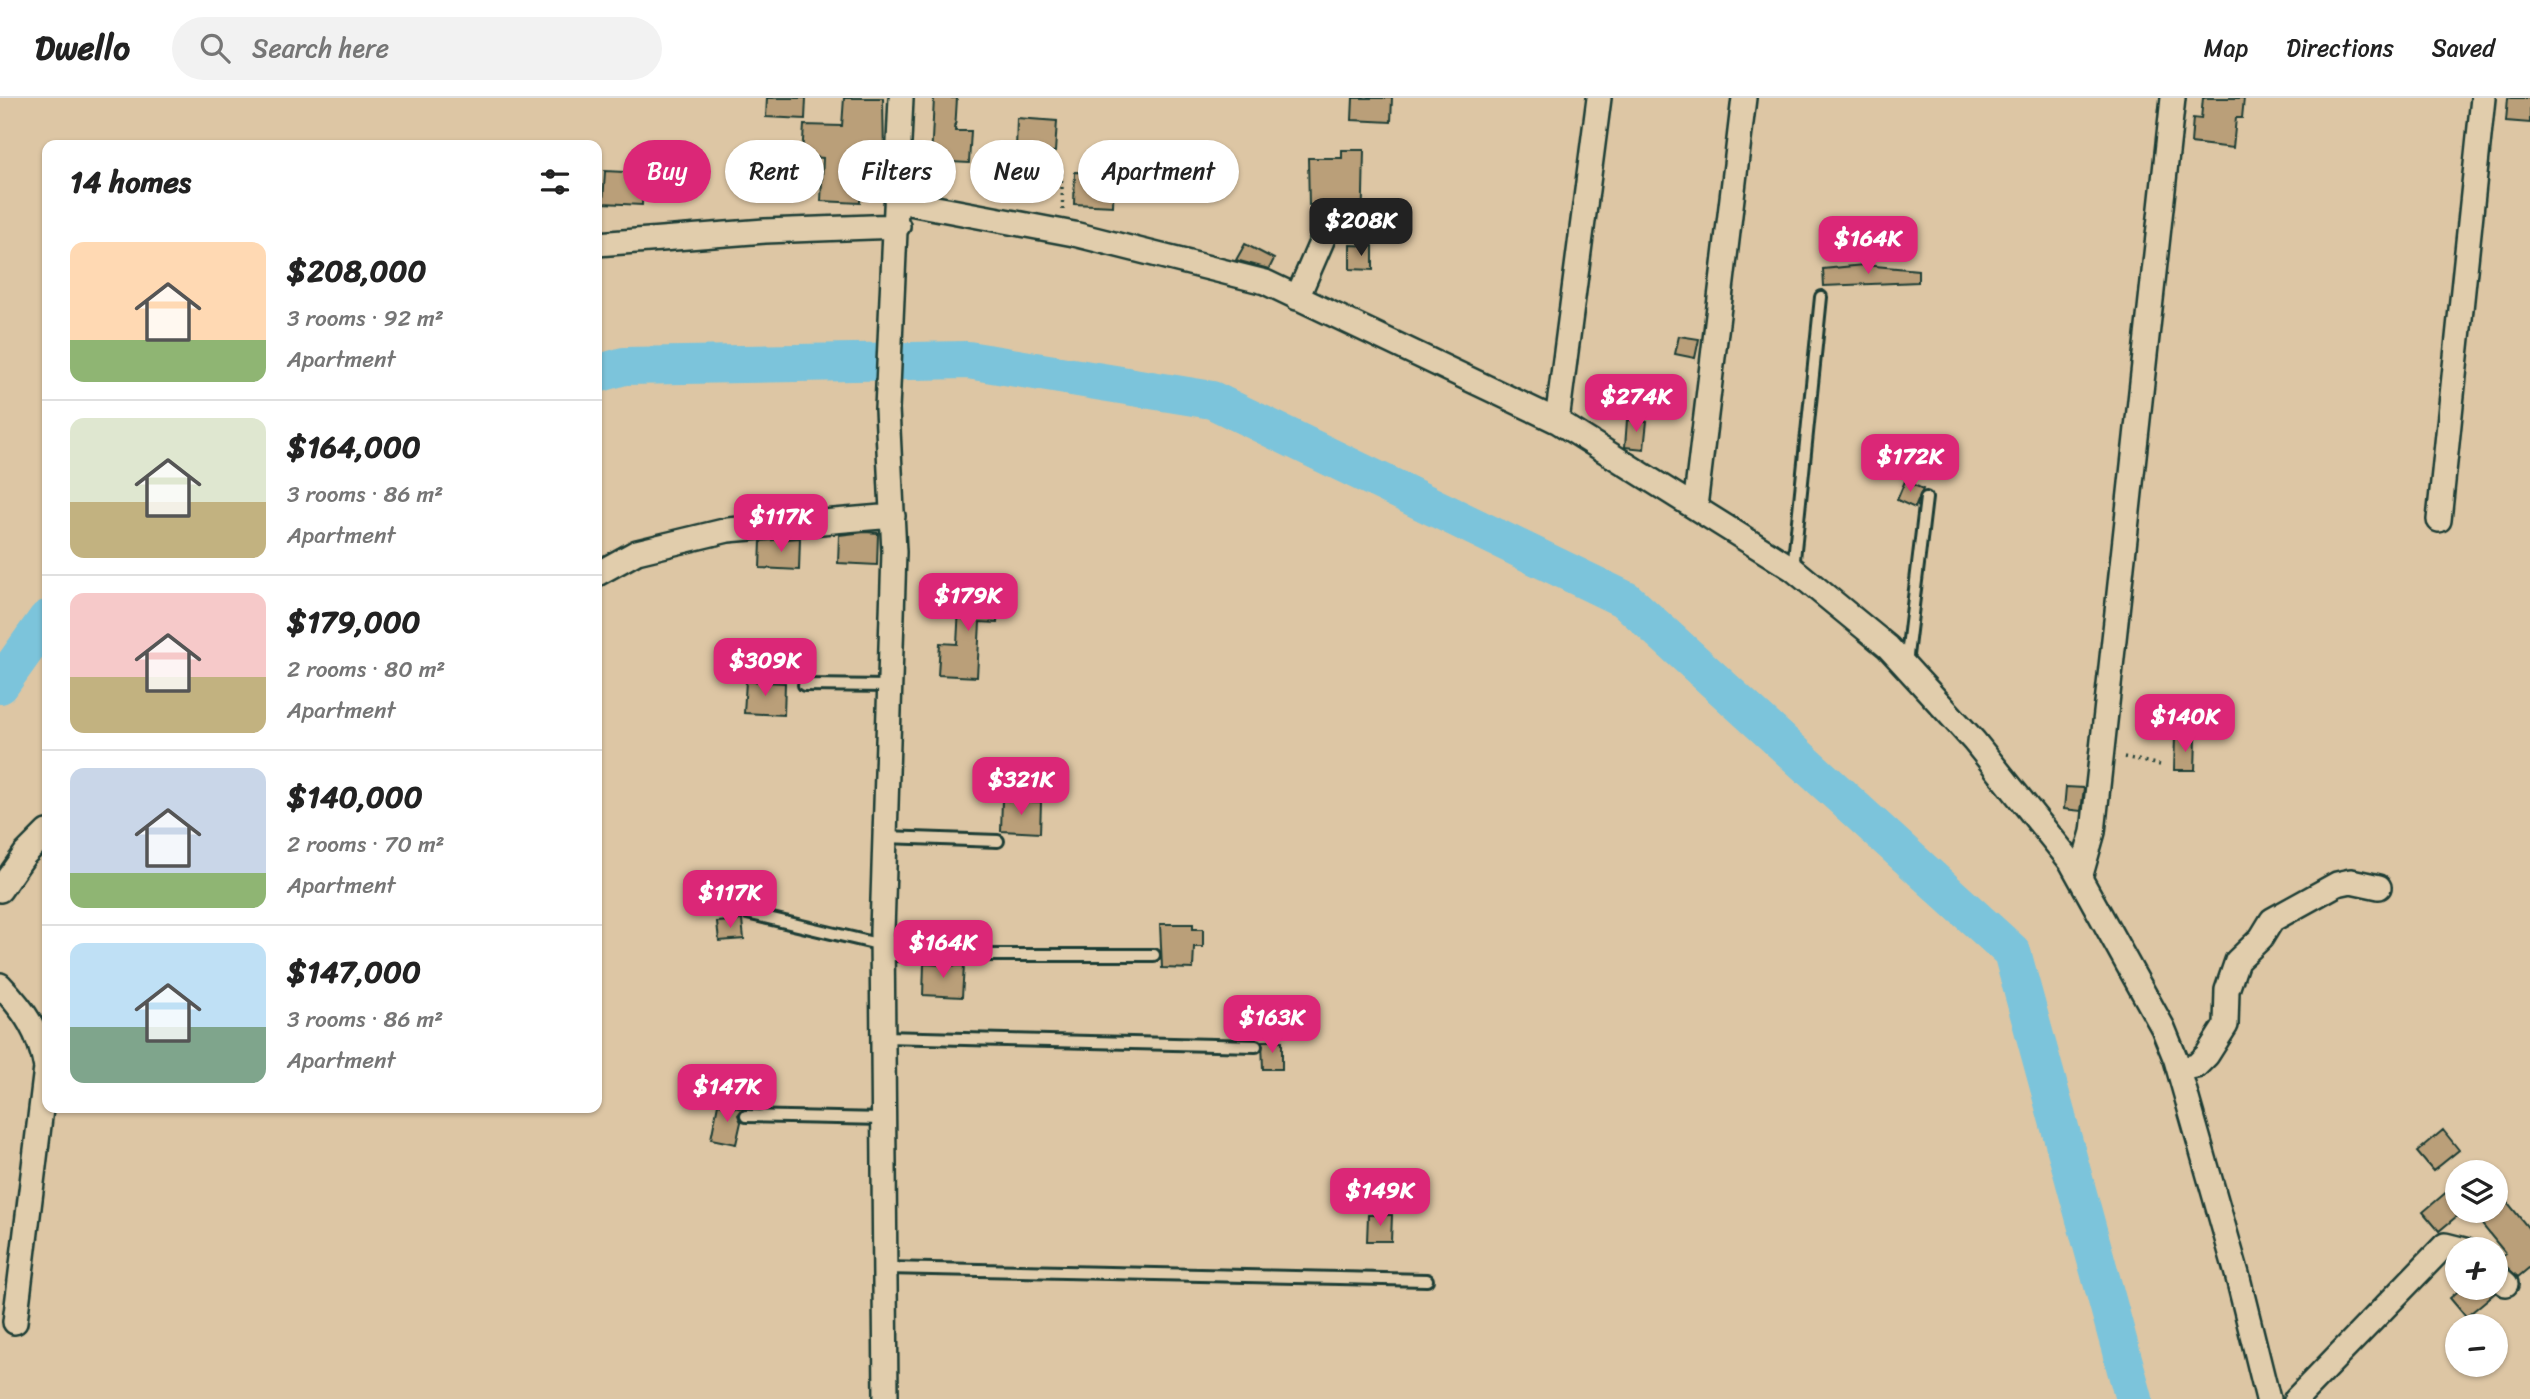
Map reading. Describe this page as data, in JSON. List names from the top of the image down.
{
  "page": {
    "header": "Dwello",
    "search": "Search here",
    "nav": ["Map", "Directions", "Saved"],
    "chip": [
      "Buy",
      "Rent",
      "Filters",
      "New",
      "Apartment"
    ],
    "heading": "14 homes",
    "price": [
      "$208K",
      "$164K",
      "$274K",
      "$172K",
      "$117K",
      "$179K",
      "$309K",
      "$140K",
      "$321K",
      "$117K",
      "$164K",
      "$163K",
      "$147K",
      "$149K"
    ],
    "list": [
      {
        "name": "$208,000",
        "note": "3 rooms · 92 m² · Apartment"
      },
      {
        "name": "$164,000",
        "note": "3 rooms · 86 m² · Apartment"
      },
      {
        "name": "$179,000",
        "note": "2 rooms · 80 m² · Apartment"
      },
      {
        "name": "$140,000",
        "note": "2 rooms · 70 m² · Apartment"
      },
      {
        "name": "$147,000",
        "note": "3 rooms · 86 m² · Apartment"
      }
    ],
    "map_buttons": ["+", "−"]
  }
}
